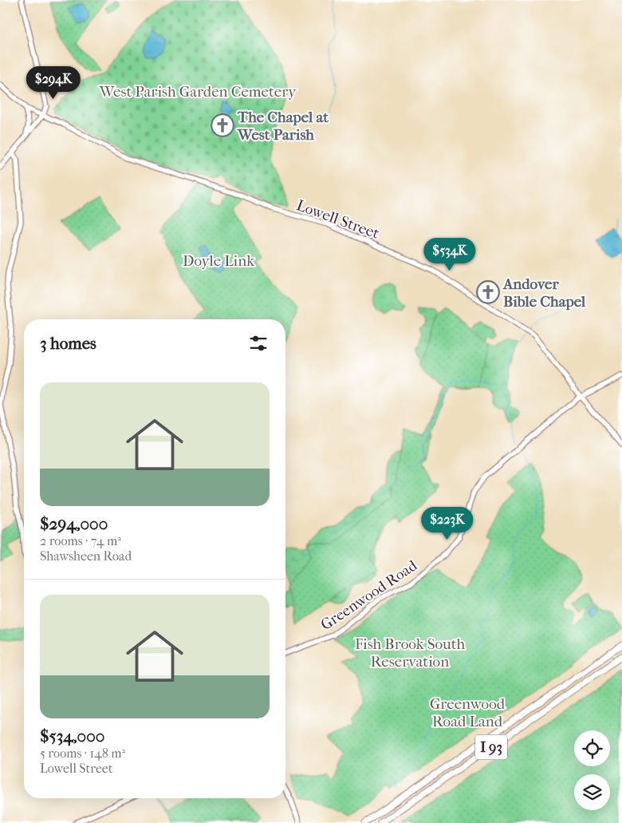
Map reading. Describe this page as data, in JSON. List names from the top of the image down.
{
  "streets": {
    "highway": ["I 93"],
    "main road": ["Lowell Street", "Greenwood Road"]
  },
  "crossings": [
    ["Lowell Street", "Greenwood Road"]
  ],
  "parks": [
    "West Parish Garden Cemetery",
    "Doyle Link",
    "Fish Brook South Reservation",
    "Greenwood Road Land"
  ],
  "places": {
    "church": ["The Chapel at West Parish", "Andover Bible Chapel"]
  },
  "page": {
    "price": ["$294K", "$534K", "$223K"],
    "heading": "3 homes",
    "list": [
      {
        "name": "$294,000",
        "note": "2 rooms · 74 m² · Shawsheen Road"
      },
      {
        "name": "$534,000",
        "note": "5 rooms · 148 m² · Lowell Street"
      }
    ]
  }
}
